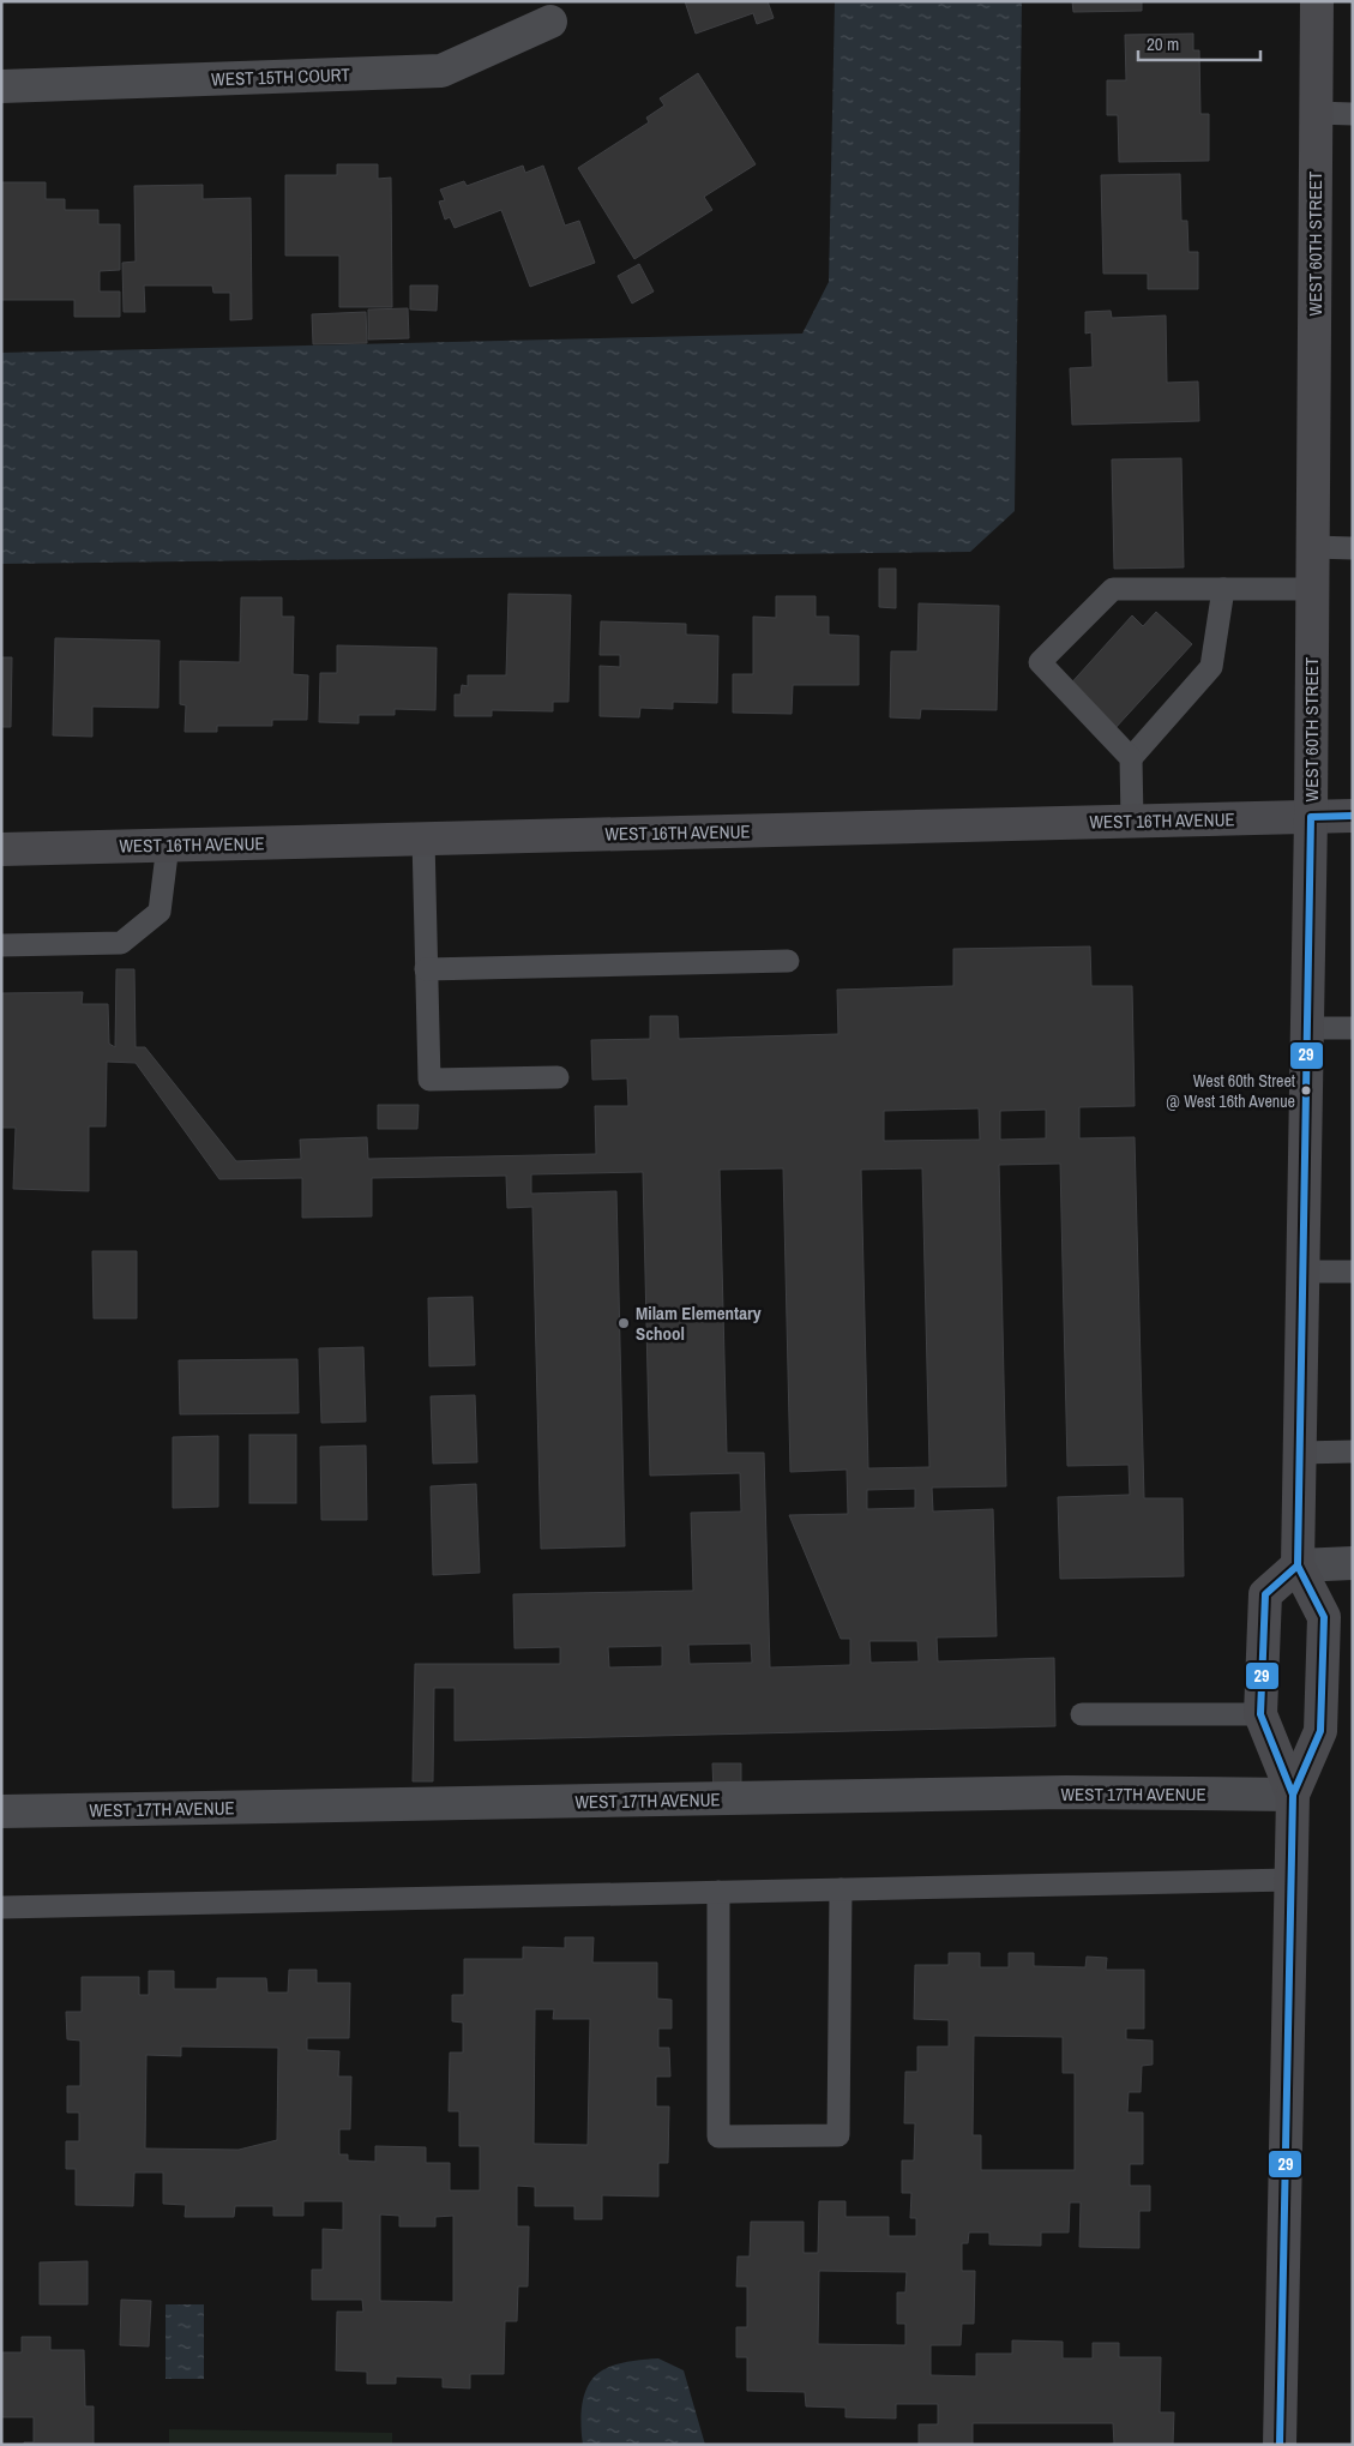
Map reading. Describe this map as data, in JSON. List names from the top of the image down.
{
  "streets": {
    "street": [
      "WEST 15TH COURT",
      "WEST 60TH STREET",
      "WEST 16TH AVENUE",
      "WEST 17TH AVENUE"
    ]
  },
  "crossings": [
    ["WEST 60TH STREET", "WEST 16TH AVENUE"],
    ["WEST 60TH STREET", "WEST 17TH AVENUE"]
  ],
  "places": ["West 60th Street @ West 16th Avenue", "Milam Elementary School"],
  "lines": ["transit line 29"],
  "scale_bar": "20 m"
}
